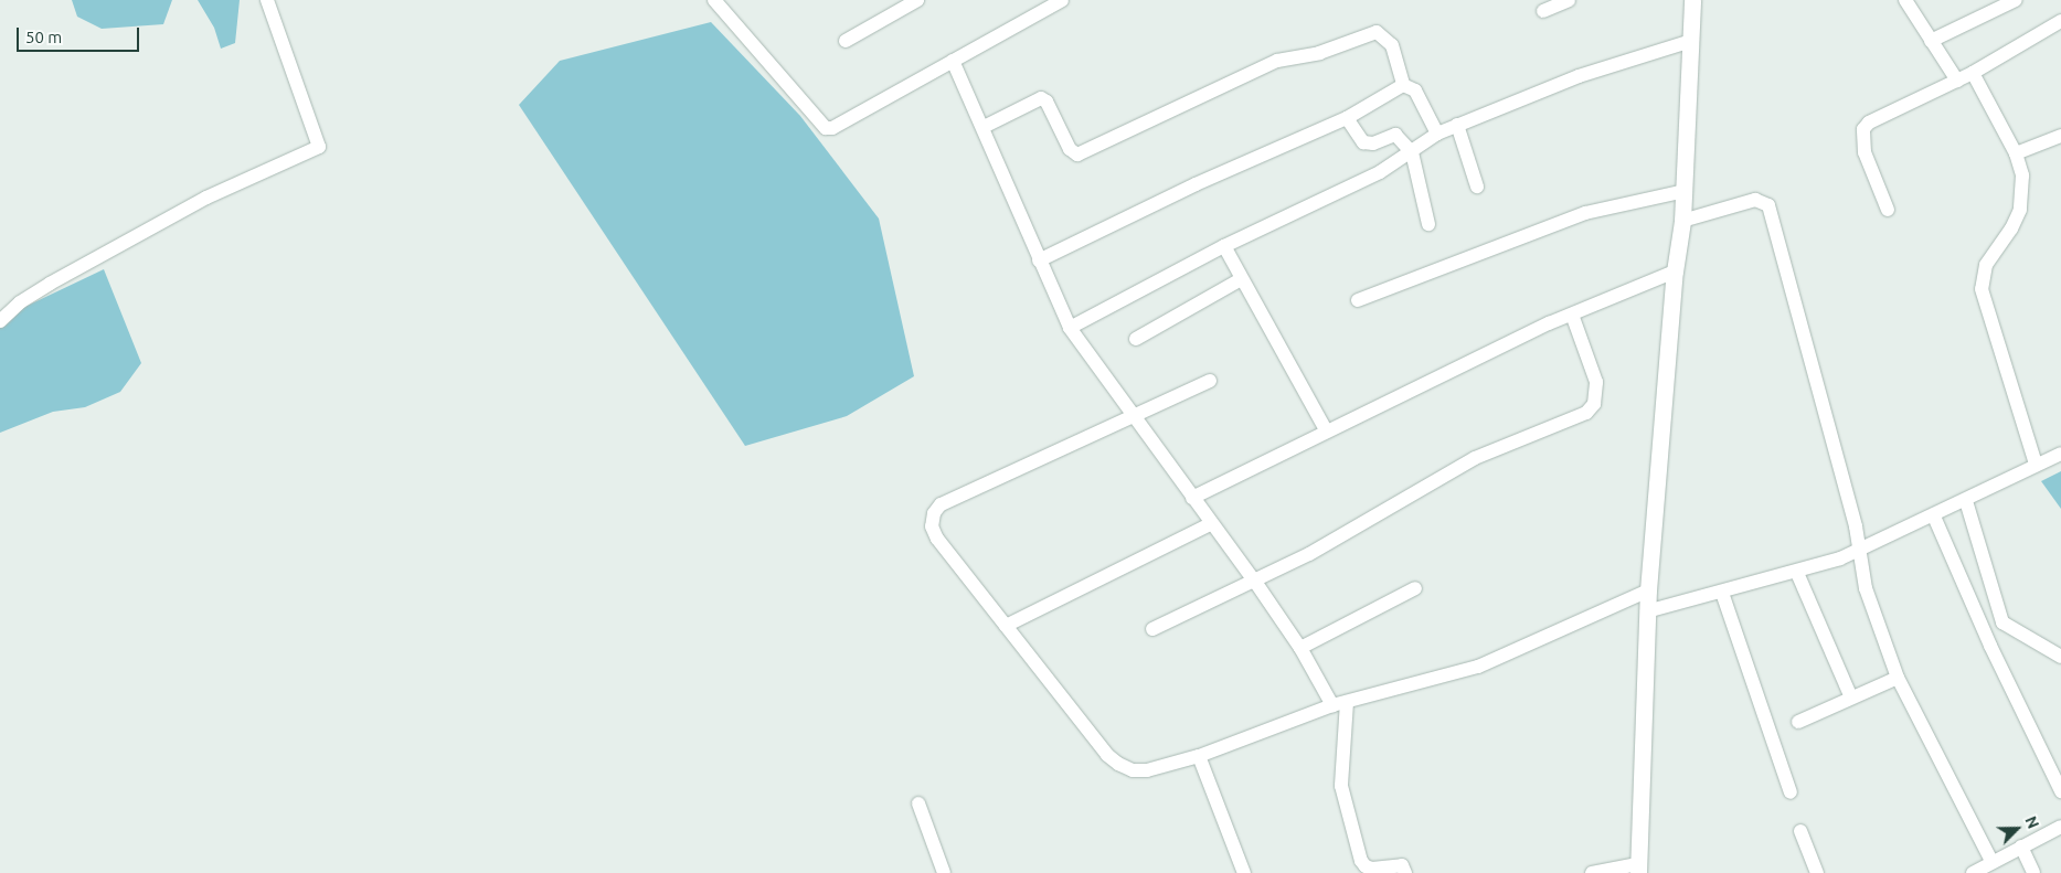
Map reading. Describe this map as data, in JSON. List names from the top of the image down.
{
  "scale_bar": "50 m",
  "north": "top right"
}
